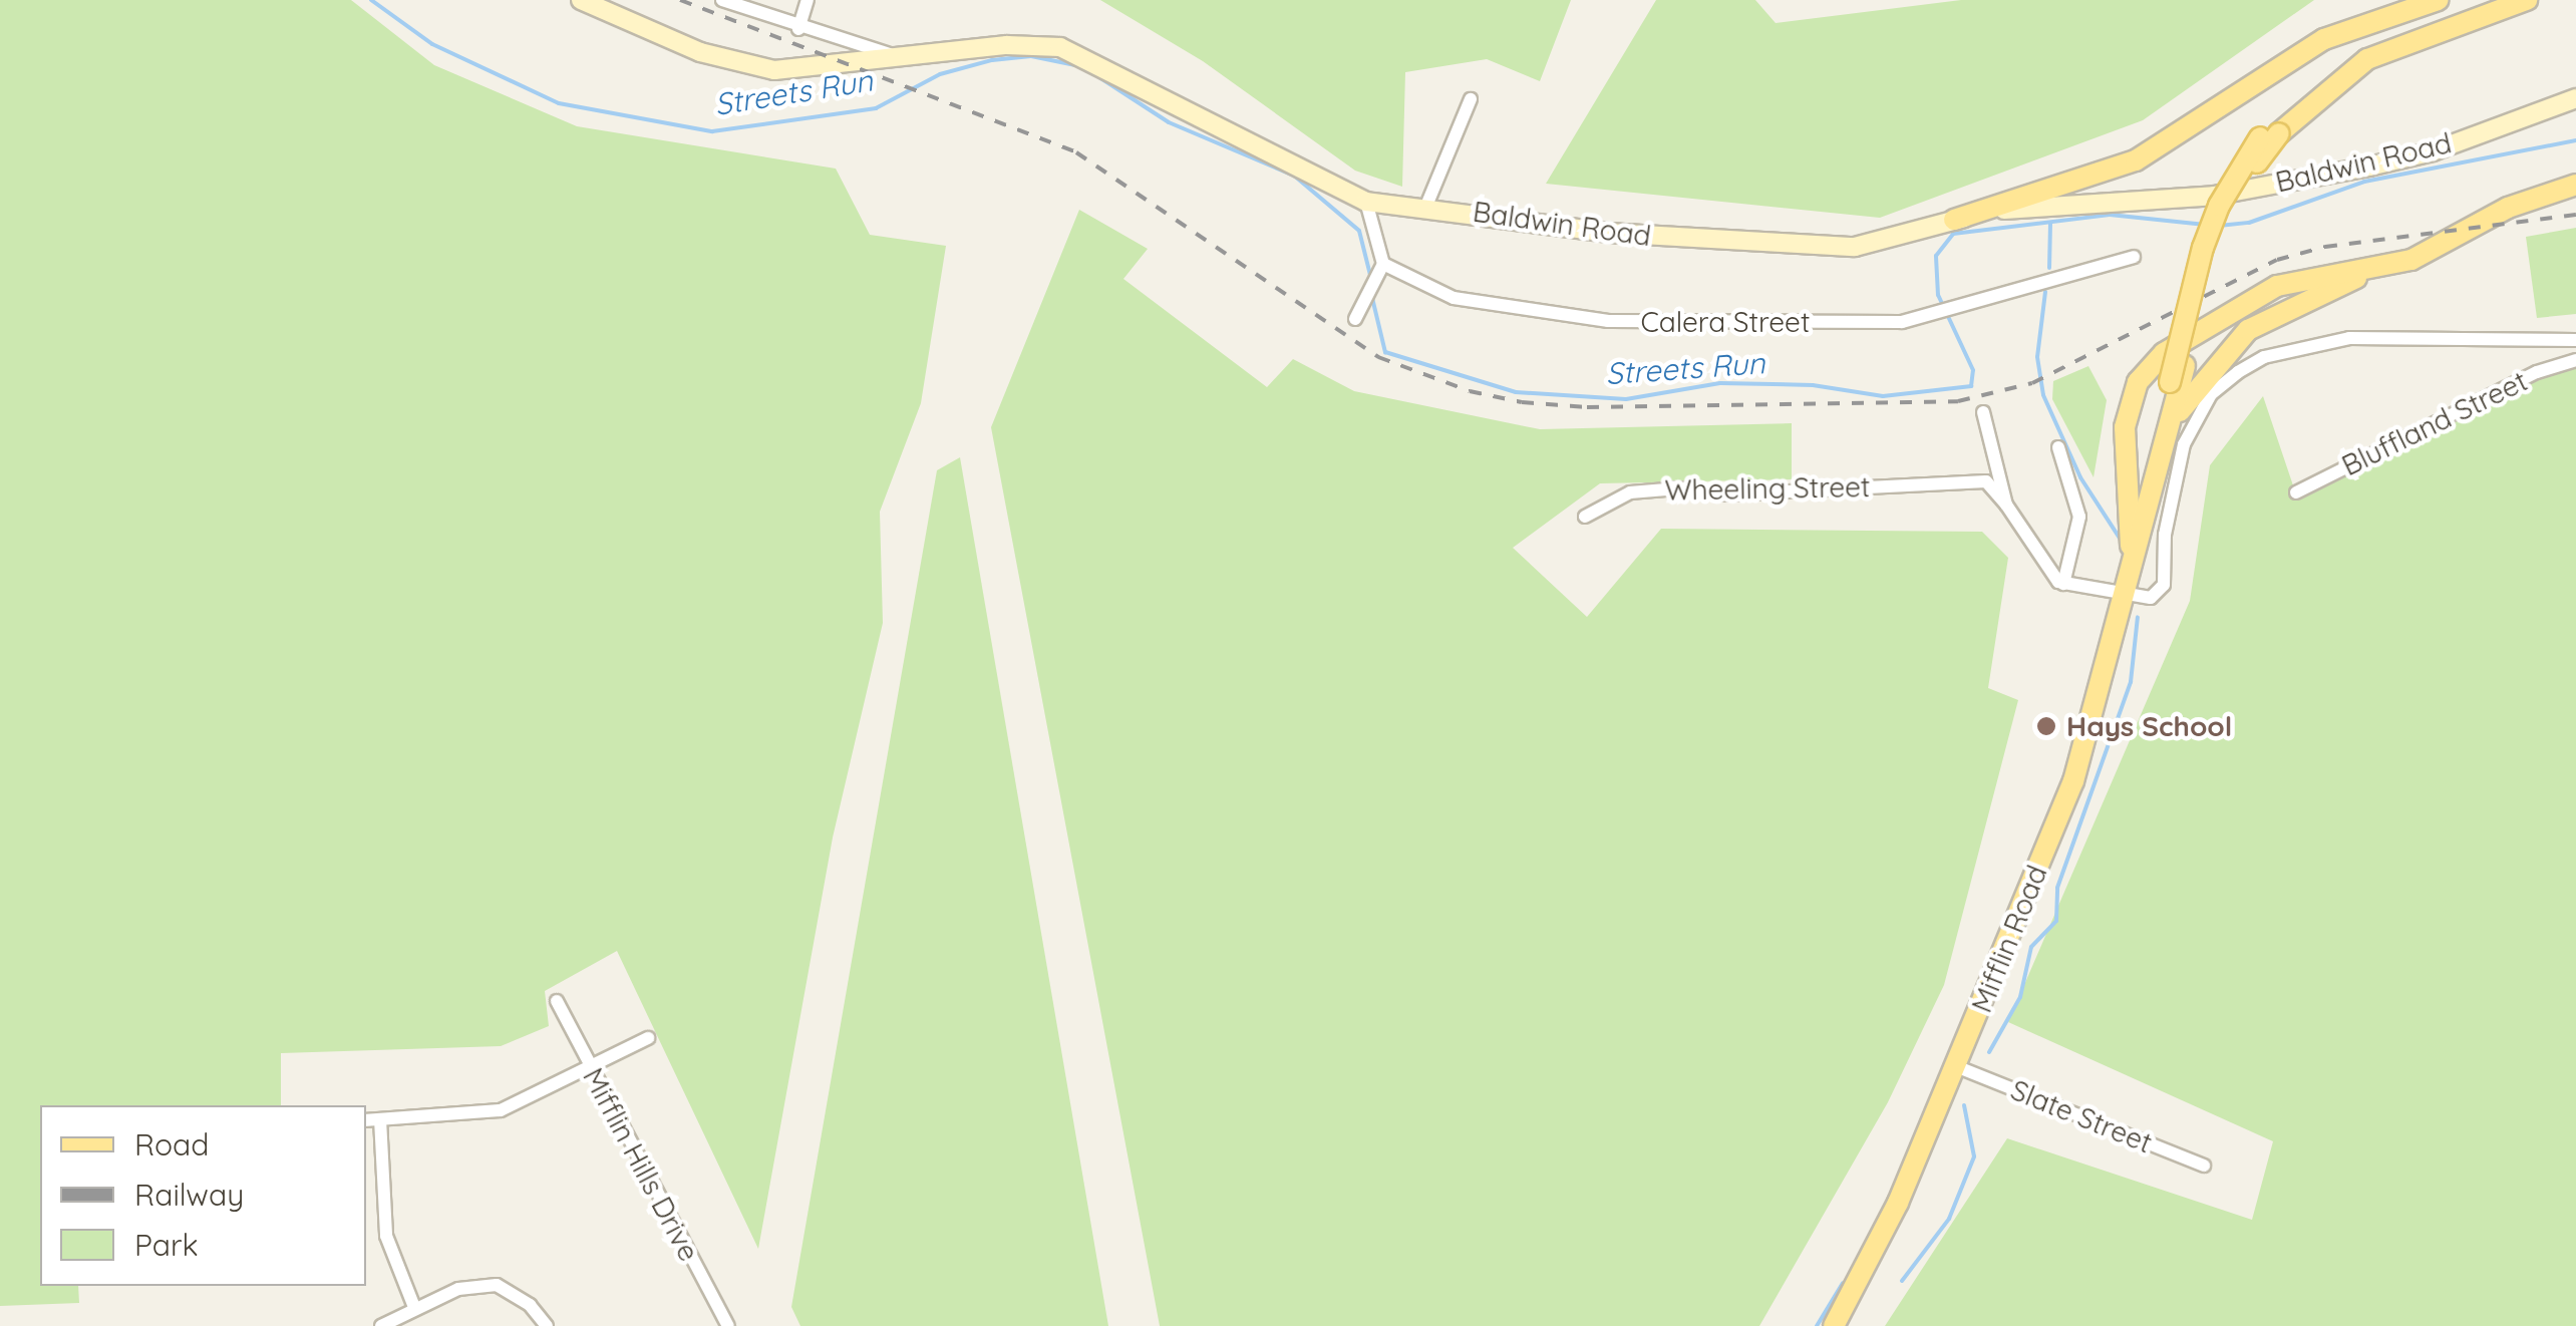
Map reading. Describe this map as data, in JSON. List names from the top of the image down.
{
  "streets": {
    "main road": ["Baldwin Road", "Mifflin Road"],
    "street": [
      "Calera Street",
      "Bluffland Street",
      "Wheeling Street",
      "Slate Street",
      "Mifflin Hills Drive"
    ]
  },
  "crossings": [
    ["Mifflin Road", "Slate Street"]
  ],
  "water": ["Streets Run"],
  "places": ["Hays School"],
  "legend": ["Road", "Railway", "Park"]
}
